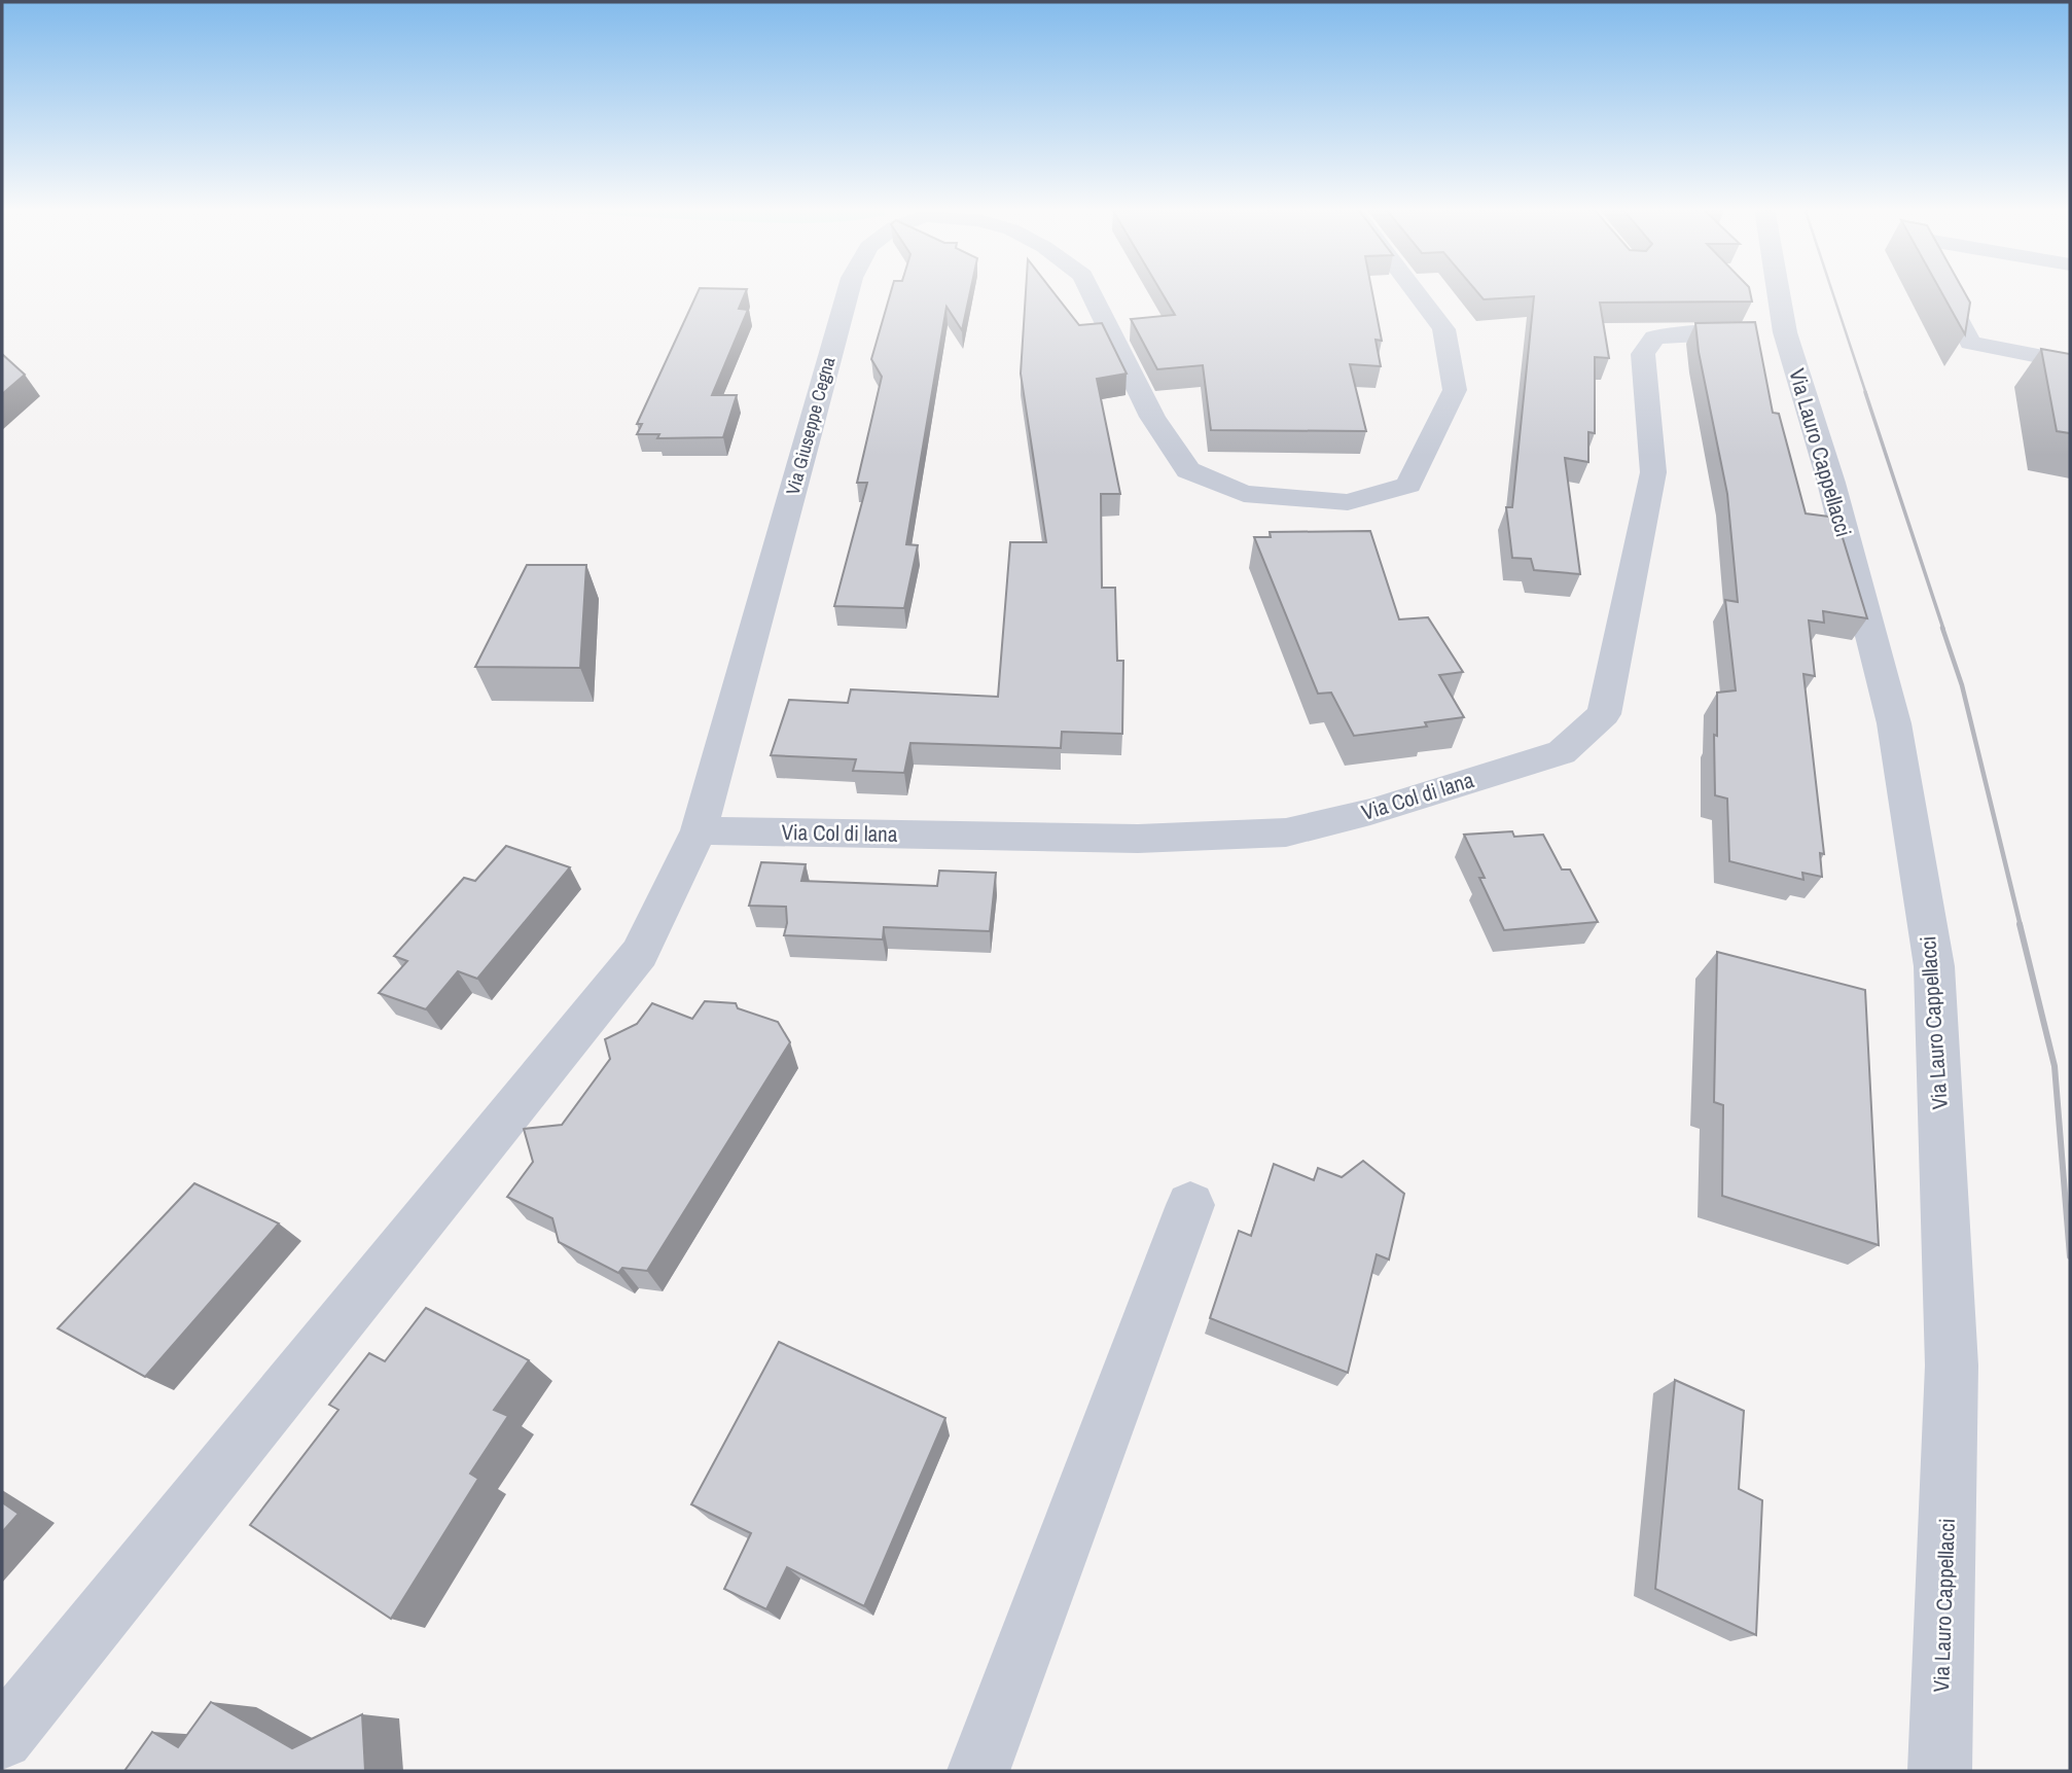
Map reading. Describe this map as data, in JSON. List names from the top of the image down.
{
  "streets": {
    "street": ["Via Giuseppe Cegna", "Via Lauro Cappellacci", "Via Col di lana"]
  },
  "crossings": [
    ["Via Giuseppe Cegna", "Via Col di lana"],
    ["Via Lauro Cappellacci", "Via Col di lana"]
  ]
}
